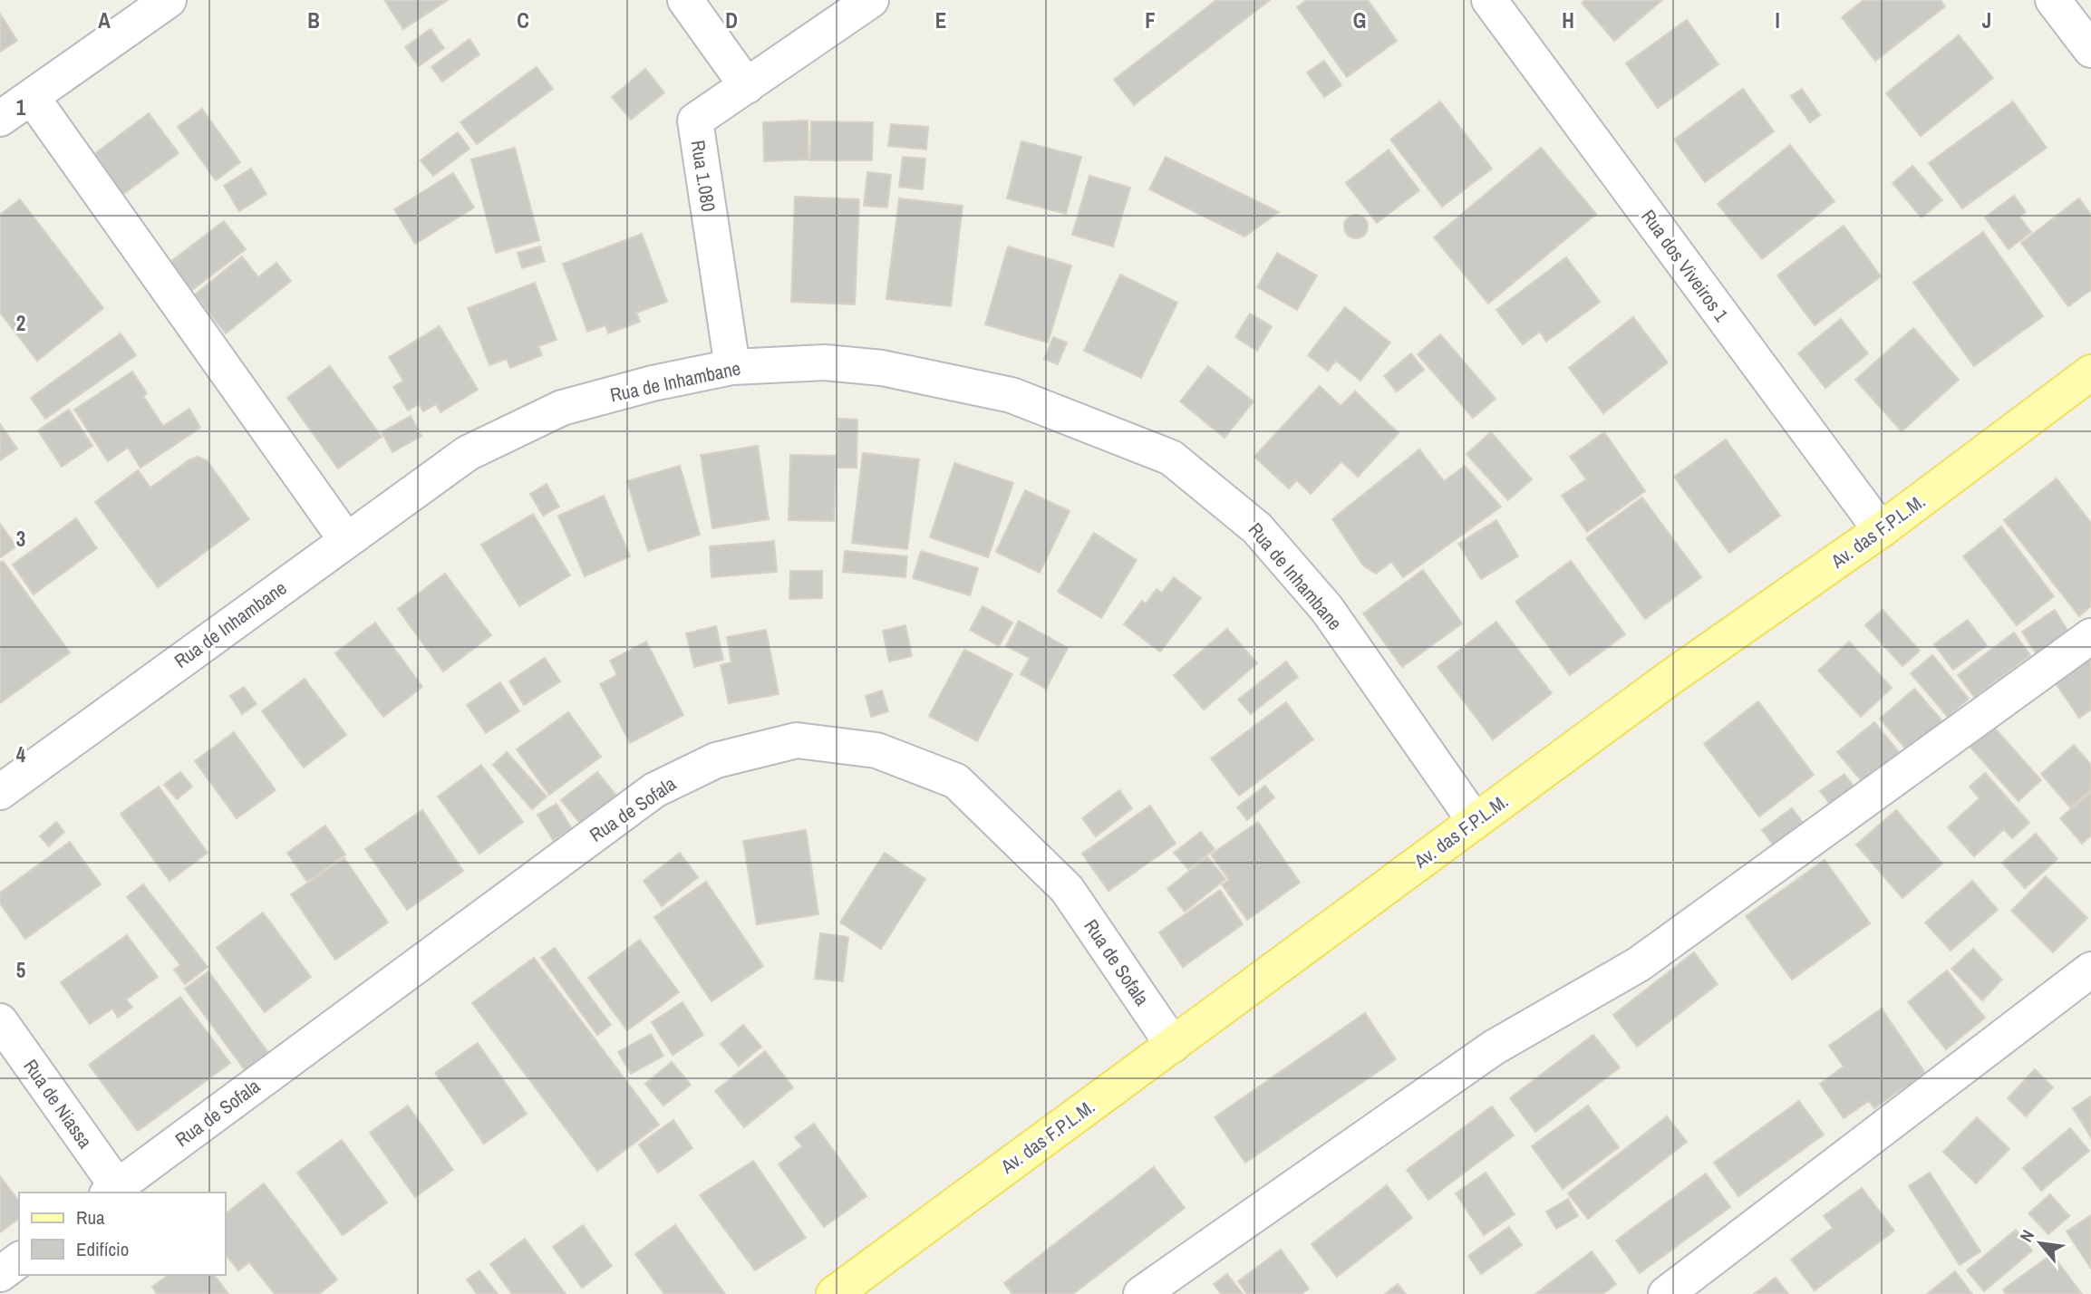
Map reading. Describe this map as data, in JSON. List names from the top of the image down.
{
  "streets": {
    "main road": ["Av. das F.P.L.M."],
    "street": [
      "Rua 1.080",
      "Rua dos Viveiros 1",
      "Rua de Inhambane",
      "Rua de Sofala",
      "Rua de Niassa"
    ]
  },
  "crossings": [
    ["Rua 1.080", "Rua de Inhambane"],
    ["Rua dos Viveiros 1", "Av. das F.P.L.M."],
    ["Rua de Inhambane", "Av. das F.P.L.M."],
    ["Av. das F.P.L.M.", "Rua de Sofala"],
    ["Rua de Sofala", "Rua de Niassa"]
  ],
  "legend": ["Rua", "Edifício"],
  "north": "top left",
  "grid": {
    "columns": [
      "A",
      "B",
      "C",
      "D",
      "E",
      "F",
      "G",
      "H",
      "I",
      "J"
    ],
    "rows": [
      "1",
      "2",
      "3",
      "4",
      "5"
    ]
  }
}
